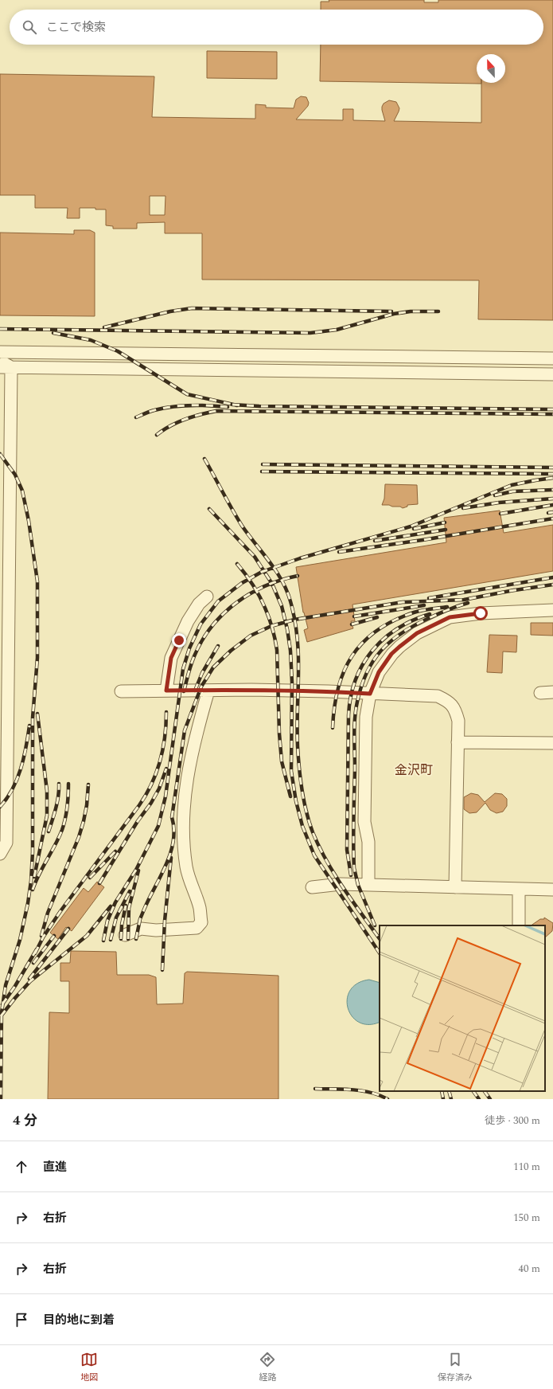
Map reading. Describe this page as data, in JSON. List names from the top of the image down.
{
  "districts": ["金沢町"],
  "north": "top",
  "page": {
    "search": "ここで検索",
    "heading": ["4 分", "徒歩 · 300 m"],
    "list": [
      ["直進", "110 m"],
      ["右折", "150 m"],
      ["右折", "40 m"],
      "目的地に到着"
    ],
    "nav": ["地図", "経路", "保存済み"]
  }
}
